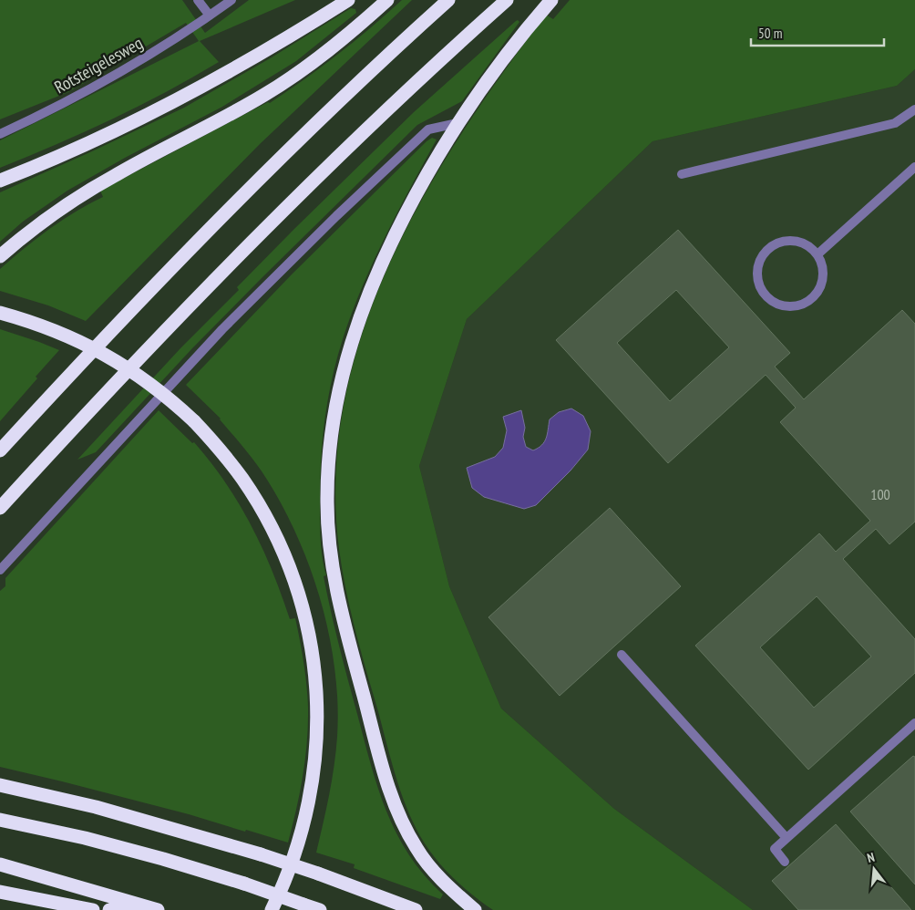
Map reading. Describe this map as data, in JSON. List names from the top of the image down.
{
  "streets": {
    "lane": ["Rotsteigelesweg"]
  },
  "house_numbers": ["100"],
  "scale_bar": "50 m",
  "north": "top"
}
